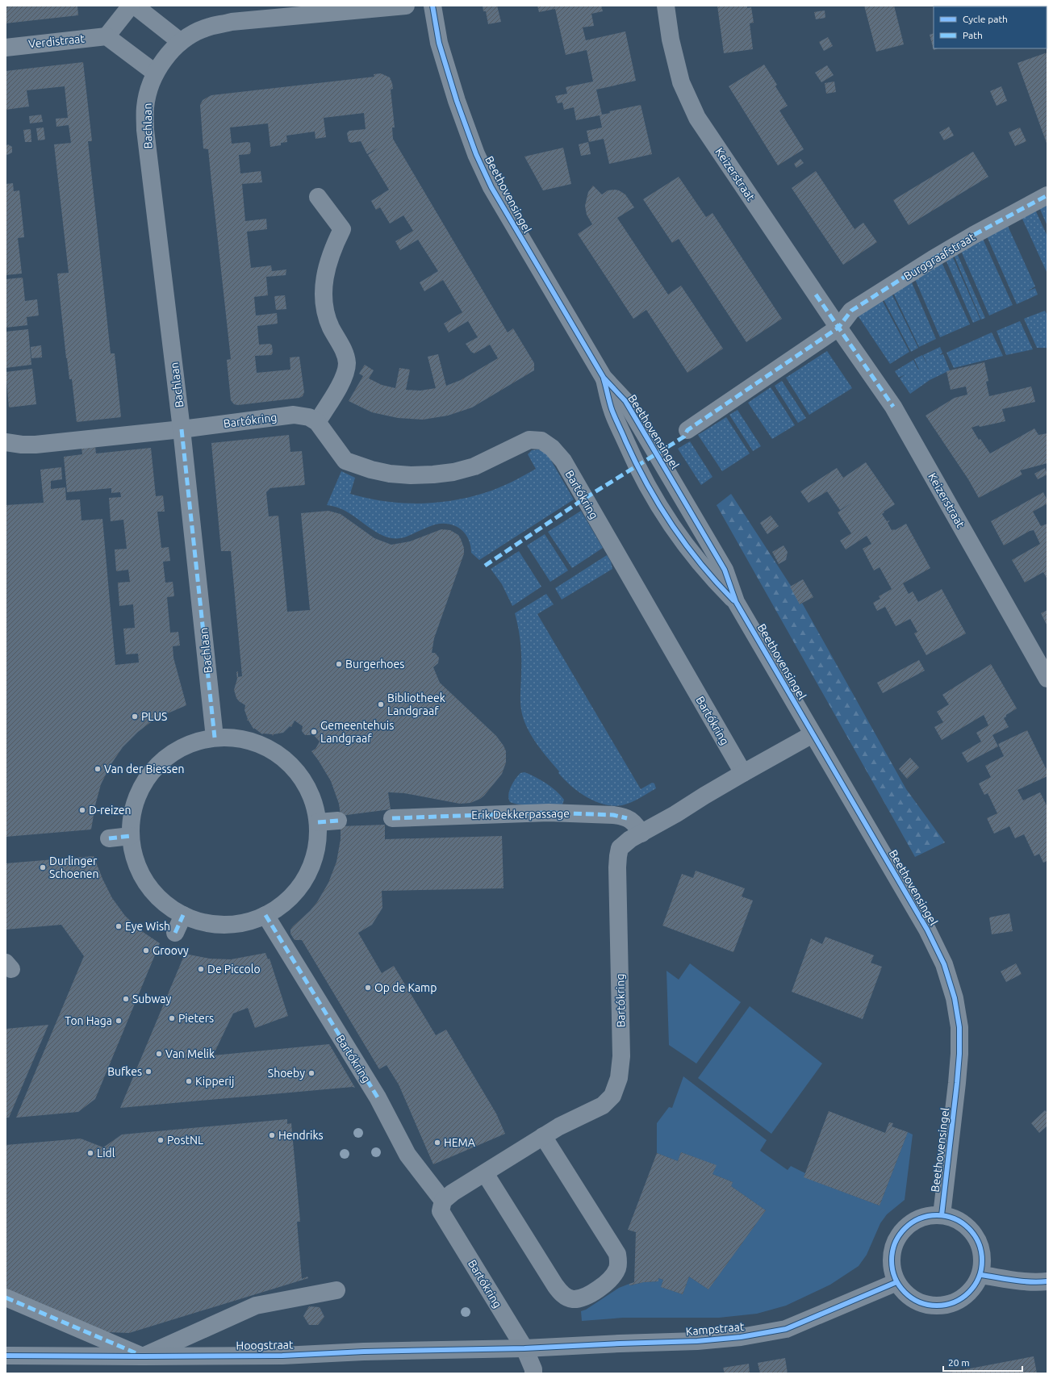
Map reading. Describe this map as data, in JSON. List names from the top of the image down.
{
  "streets": {
    "main road": ["Kampstraat", "Hoogstraat"],
    "street": [
      "Verdistraat",
      "Bachlaan",
      "Keizerstraat",
      "Beethovensingel",
      "Burggraafstraat",
      "Bartókring",
      "Erik Dekkerpassage"
    ]
  },
  "crossings": [
    ["Bachlaan", "Bartókring"],
    ["Keizerstraat", "Burggraafstraat"],
    ["Beethovensingel", "Bartókring"],
    ["Beethovensingel", "Kampstraat"],
    ["Bartókring", "Erik Dekkerpassage"],
    ["Bartókring", "Kampstraat"],
    ["Bartókring", "Hoogstraat"],
    ["Kampstraat", "Hoogstraat"]
  ],
  "places": [
    "Burgerhoes",
    "Bibliotheek Landgraaf",
    "PLUS",
    "Gemeentehuis Landgraaf",
    "Van der Biessen",
    "D-reizen",
    "Durlinger Schoenen",
    "Eye Wish",
    "Groovy",
    "De Piccolo",
    "Op de Kamp",
    "Subway",
    "Pieters",
    "Ton Haga",
    "Van Melik",
    "Bufkes",
    "Shoeby",
    "Kipperij",
    "Hendriks",
    "PostNL",
    "HEMA",
    "Lidl"
  ],
  "legend": ["Cycle path", "Path"],
  "scale_bar": "20 m"
}
